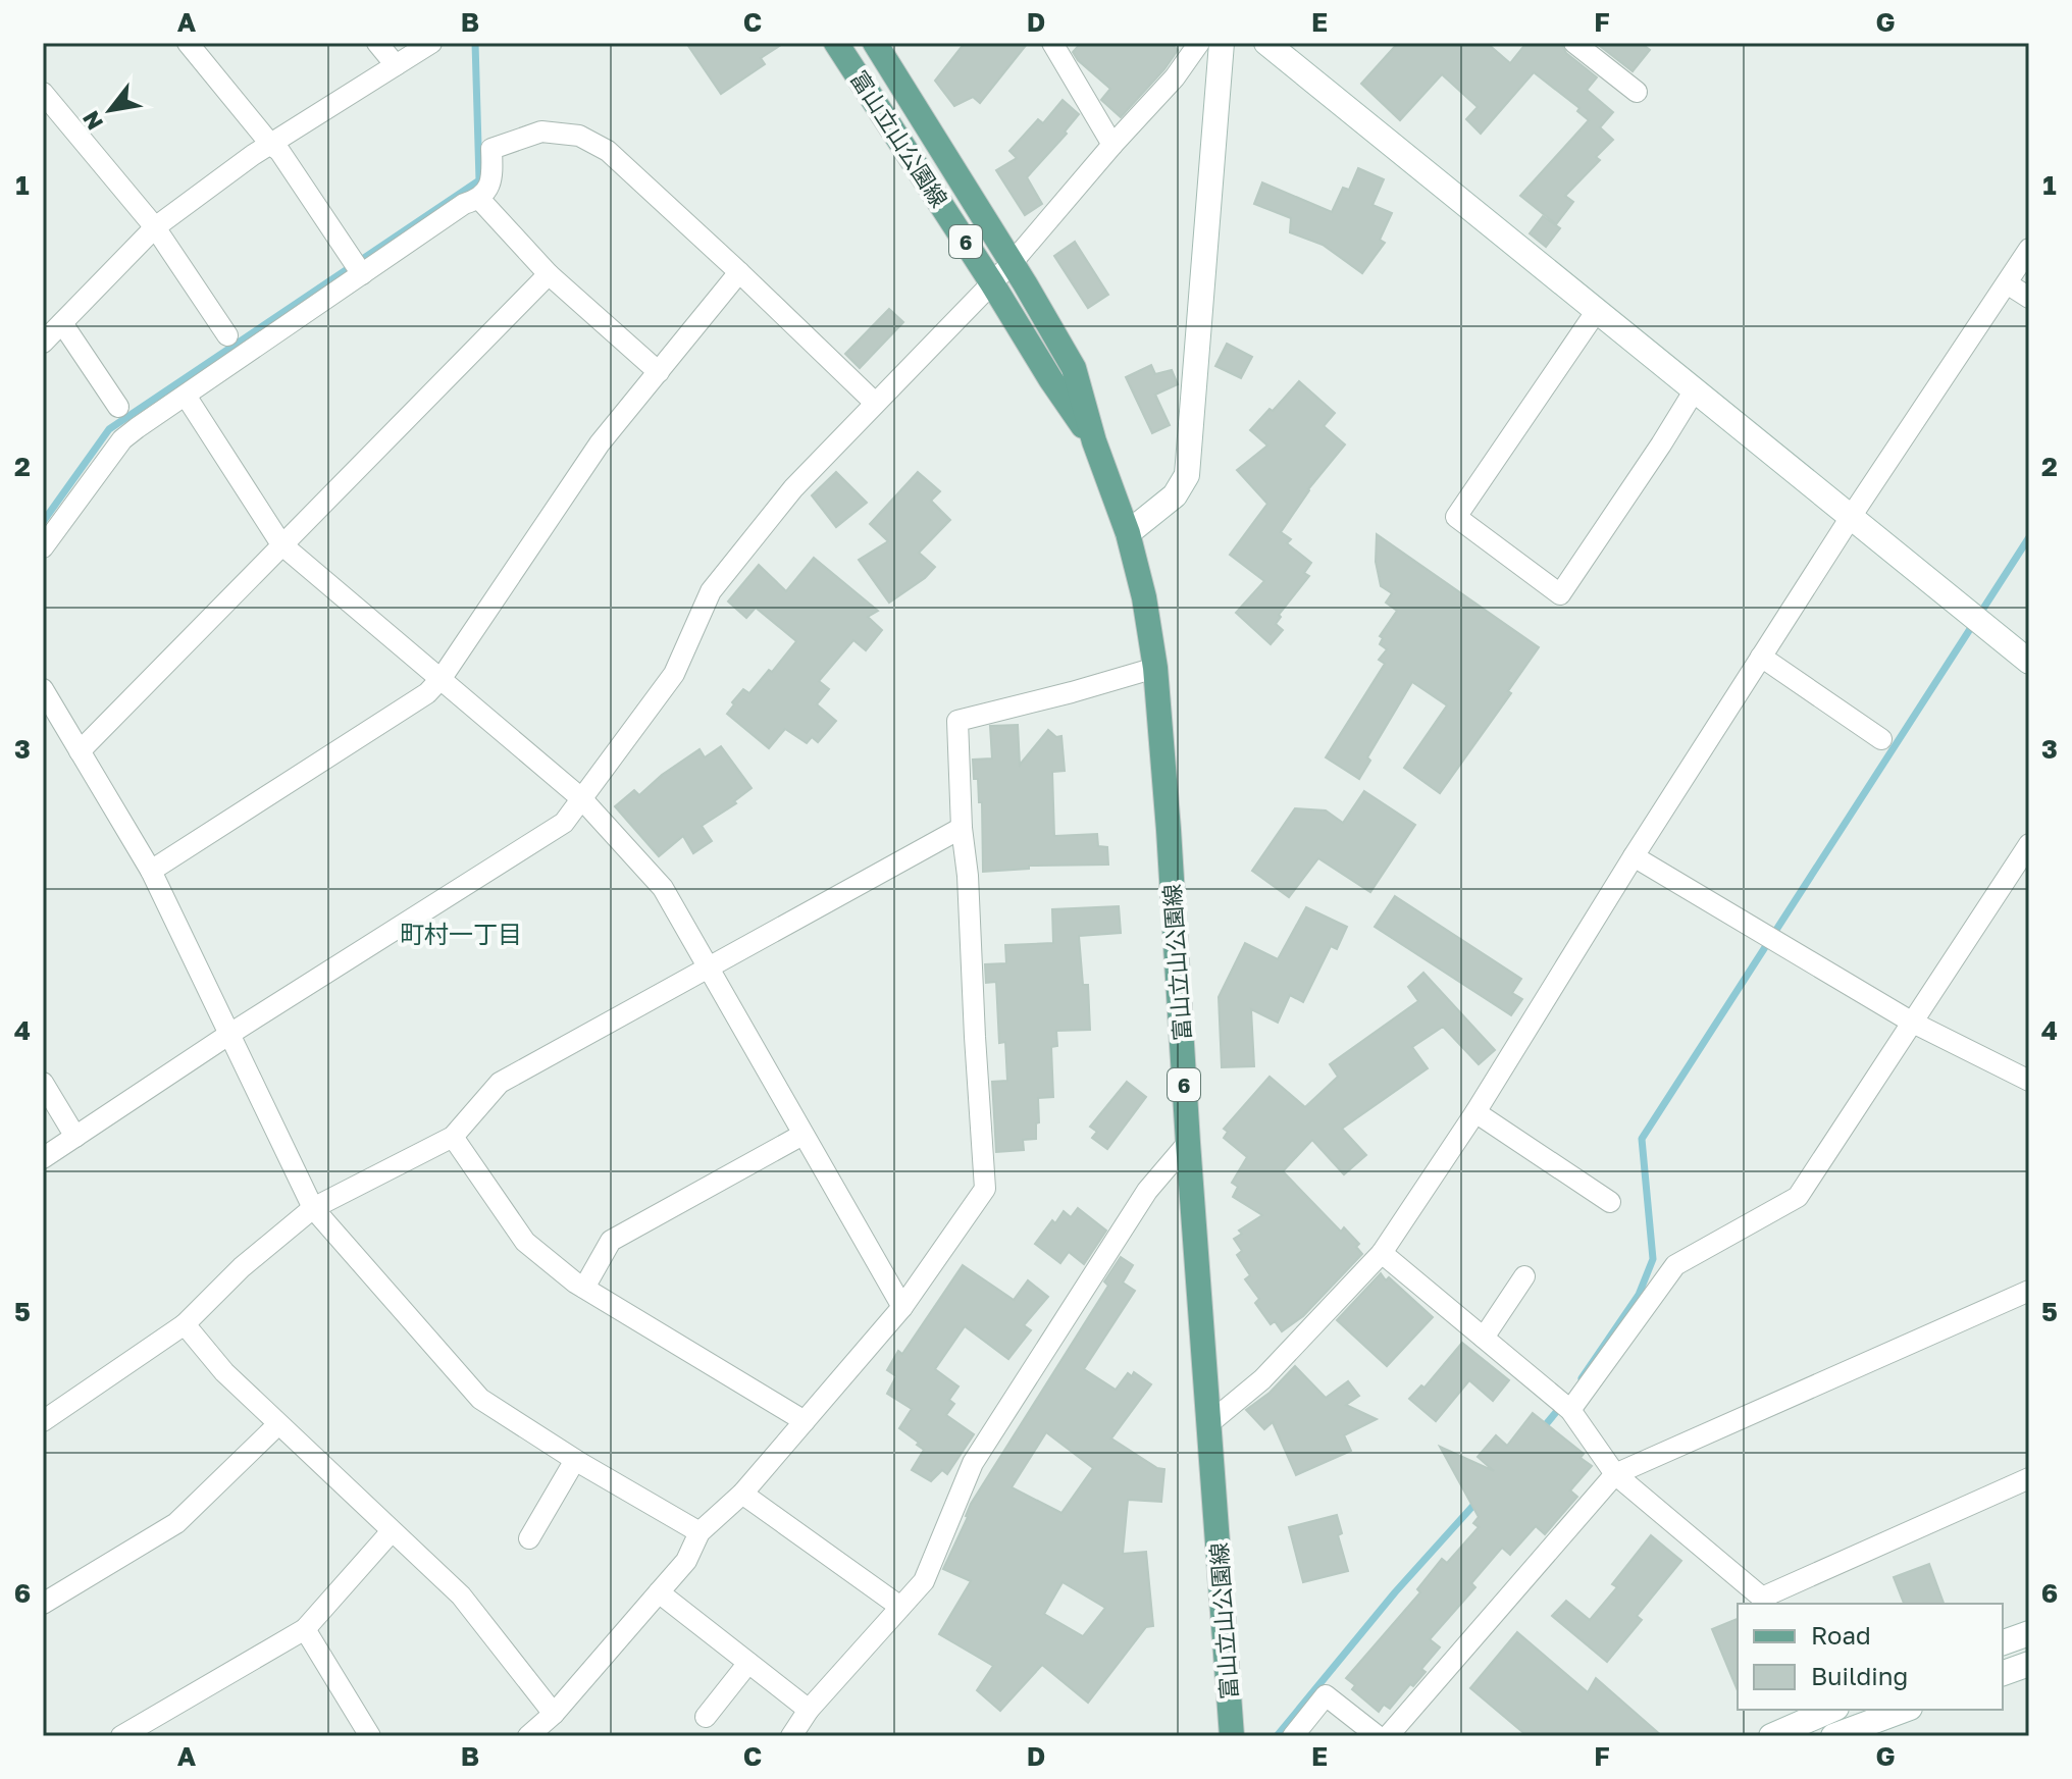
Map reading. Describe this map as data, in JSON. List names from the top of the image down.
{
  "streets": {
    "main road": ["富山立山公園線", "6"]
  },
  "districts": ["町村一丁目"],
  "legend": ["Road", "Building"],
  "north": "bottom left",
  "grid": {
    "columns": [
      "A",
      "B",
      "C",
      "D",
      "E",
      "F",
      "G"
    ],
    "rows": [
      "1",
      "2",
      "3",
      "4",
      "5",
      "6"
    ]
  }
}
